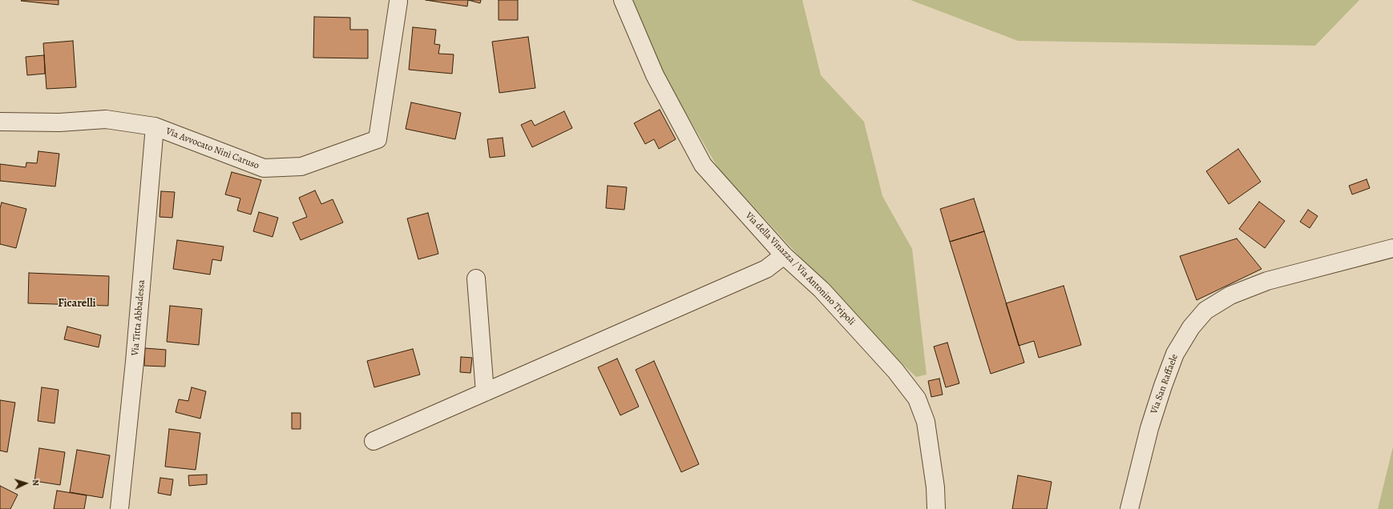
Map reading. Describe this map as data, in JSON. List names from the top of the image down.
{
  "streets": {
    "street": [
      "Via Avvocato Ninì Caruso",
      "Via della Vinazza / Via Antonino Tripoli",
      "Via Titta Abbadessa",
      "Via San Raffaele"
    ]
  },
  "crossings": [
    ["Via Avvocato Ninì Caruso", "Via Titta Abbadessa"]
  ],
  "districts": ["Ficarelli"],
  "north": "right"
}
